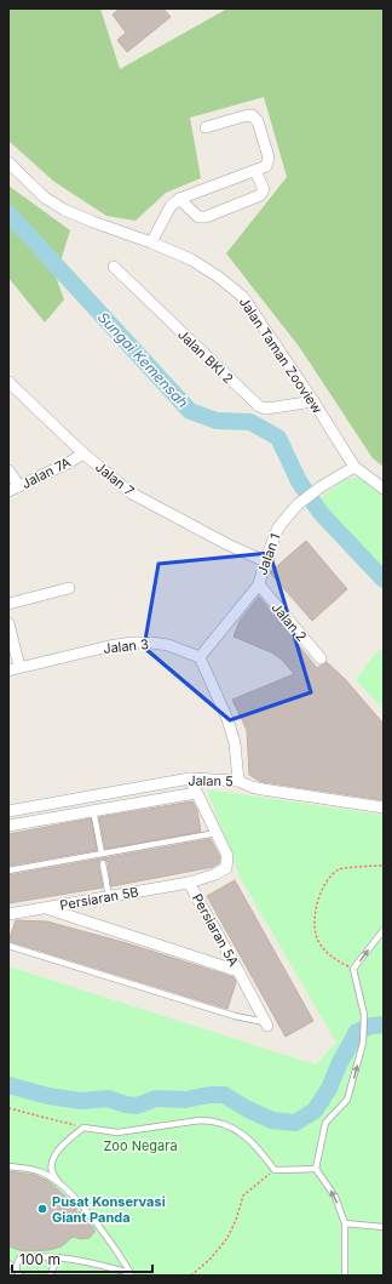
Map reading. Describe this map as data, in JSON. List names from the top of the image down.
{
  "streets": {
    "street": [
      "Jalan Taman Zooview",
      "Jalan BKI 2",
      "Jalan 7A",
      "Jalan 7",
      "Jalan 1",
      "Jalan 2",
      "Jalan 3",
      "Jalan 5",
      "Persiaran 5B",
      "Persiaran 5A"
    ]
  },
  "crossings": [
    ["Jalan Taman Zooview", "Jalan BKI 2"],
    ["Jalan Taman Zooview", "Jalan 1"],
    ["Jalan 7A", "Jalan 7"],
    ["Jalan 7", "Jalan 1"],
    ["Jalan 1", "Jalan 2"],
    ["Jalan 1", "Jalan 3"],
    ["Jalan 5", "Persiaran 5A"],
    ["Persiaran 5B", "Persiaran 5A"]
  ],
  "water": ["Sungai Kemensah"],
  "parks": ["Zoo Negara"],
  "places": ["Pusat Konservasi Giant Panda"],
  "scale_bar": "100 m"
}
